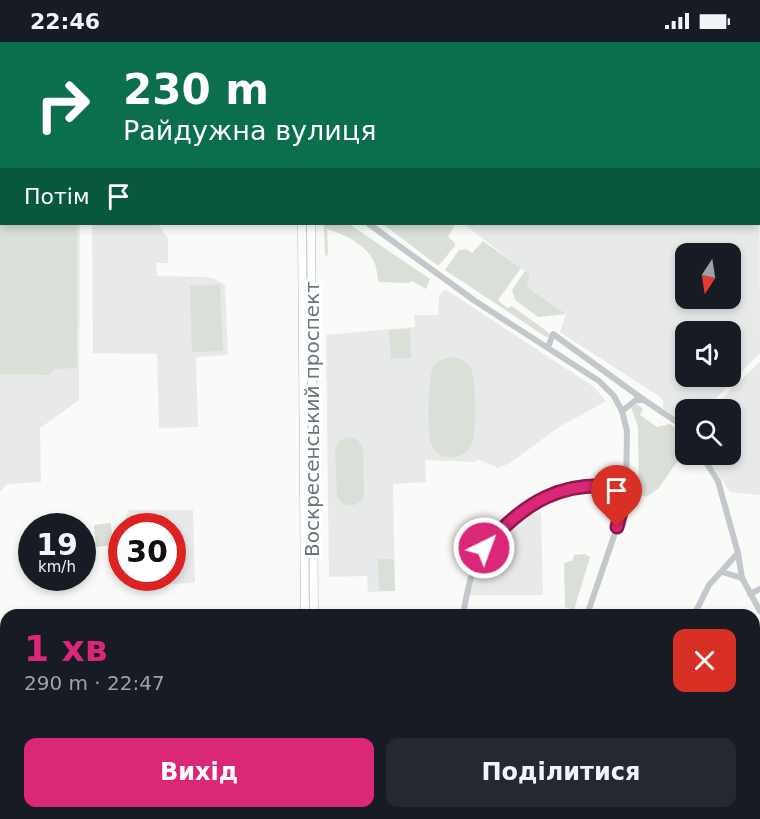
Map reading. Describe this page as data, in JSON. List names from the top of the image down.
{
  "streets": {
    "main road": ["Воскресенський проспект"]
  },
  "north": "bottom",
  "page": {
    "status": "22:46",
    "turn": ["230 m", "Райдужна вулиця"],
    "then": "Потім",
    "speed": "19 km/h",
    "limit": "30",
    "heading": ["1 хв", "290 m · 22:47"],
    "buttons": ["Вихід", "Поділитися"]
  }
}
